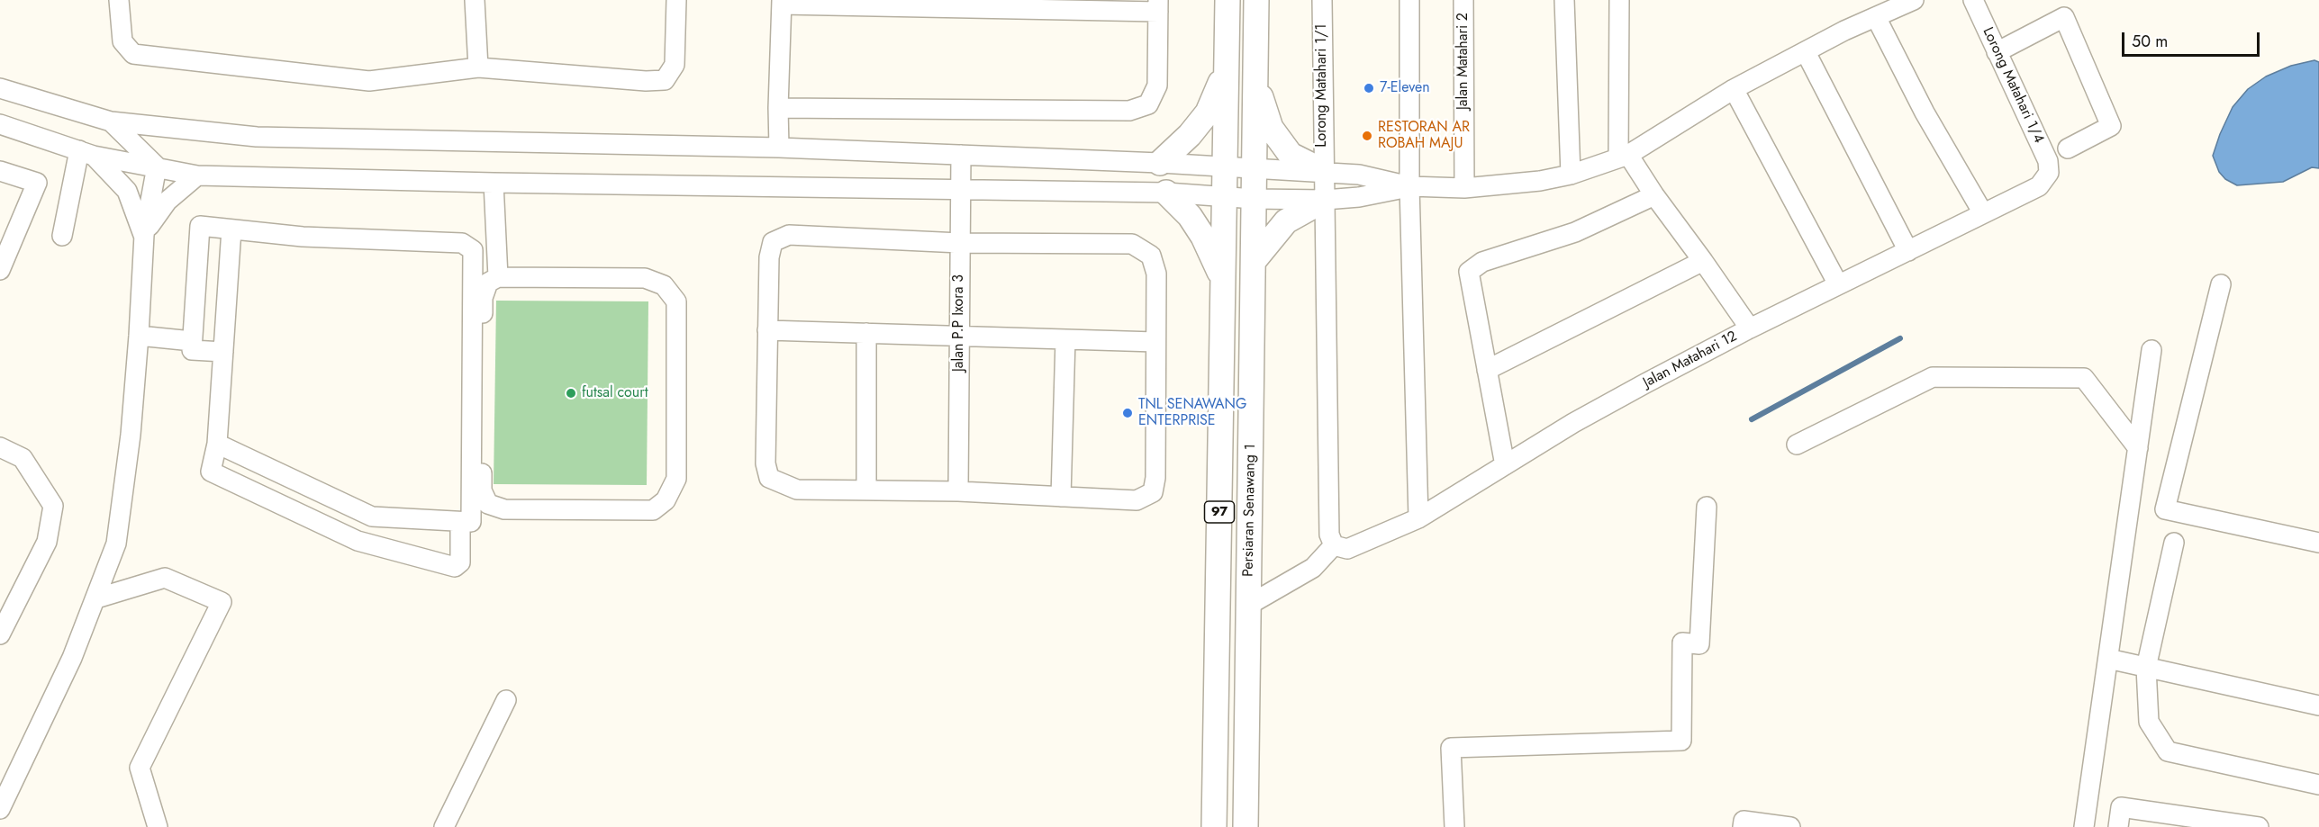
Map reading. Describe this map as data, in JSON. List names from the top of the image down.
{
  "streets": {
    "main road": ["Persiaran Senawang 1", "97"],
    "street": [
      "Jalan Matahari 2",
      "Lorong Matahari 1/1",
      "Lorong Matahari 1/4",
      "Jalan P.P Ixora 3",
      "Jalan Matahari 12"
    ]
  },
  "crossings": [
    ["Lorong Matahari 1/1", "Jalan Matahari 12"],
    ["Lorong Matahari 1/4", "Jalan Matahari 12"]
  ],
  "places": [
    "7-Eleven",
    "RESTORAN AR ROBAH MAJU",
    "futsal court",
    "TNL SENAWANG ENTERPRISE"
  ],
  "scale_bar": "50 m"
}
